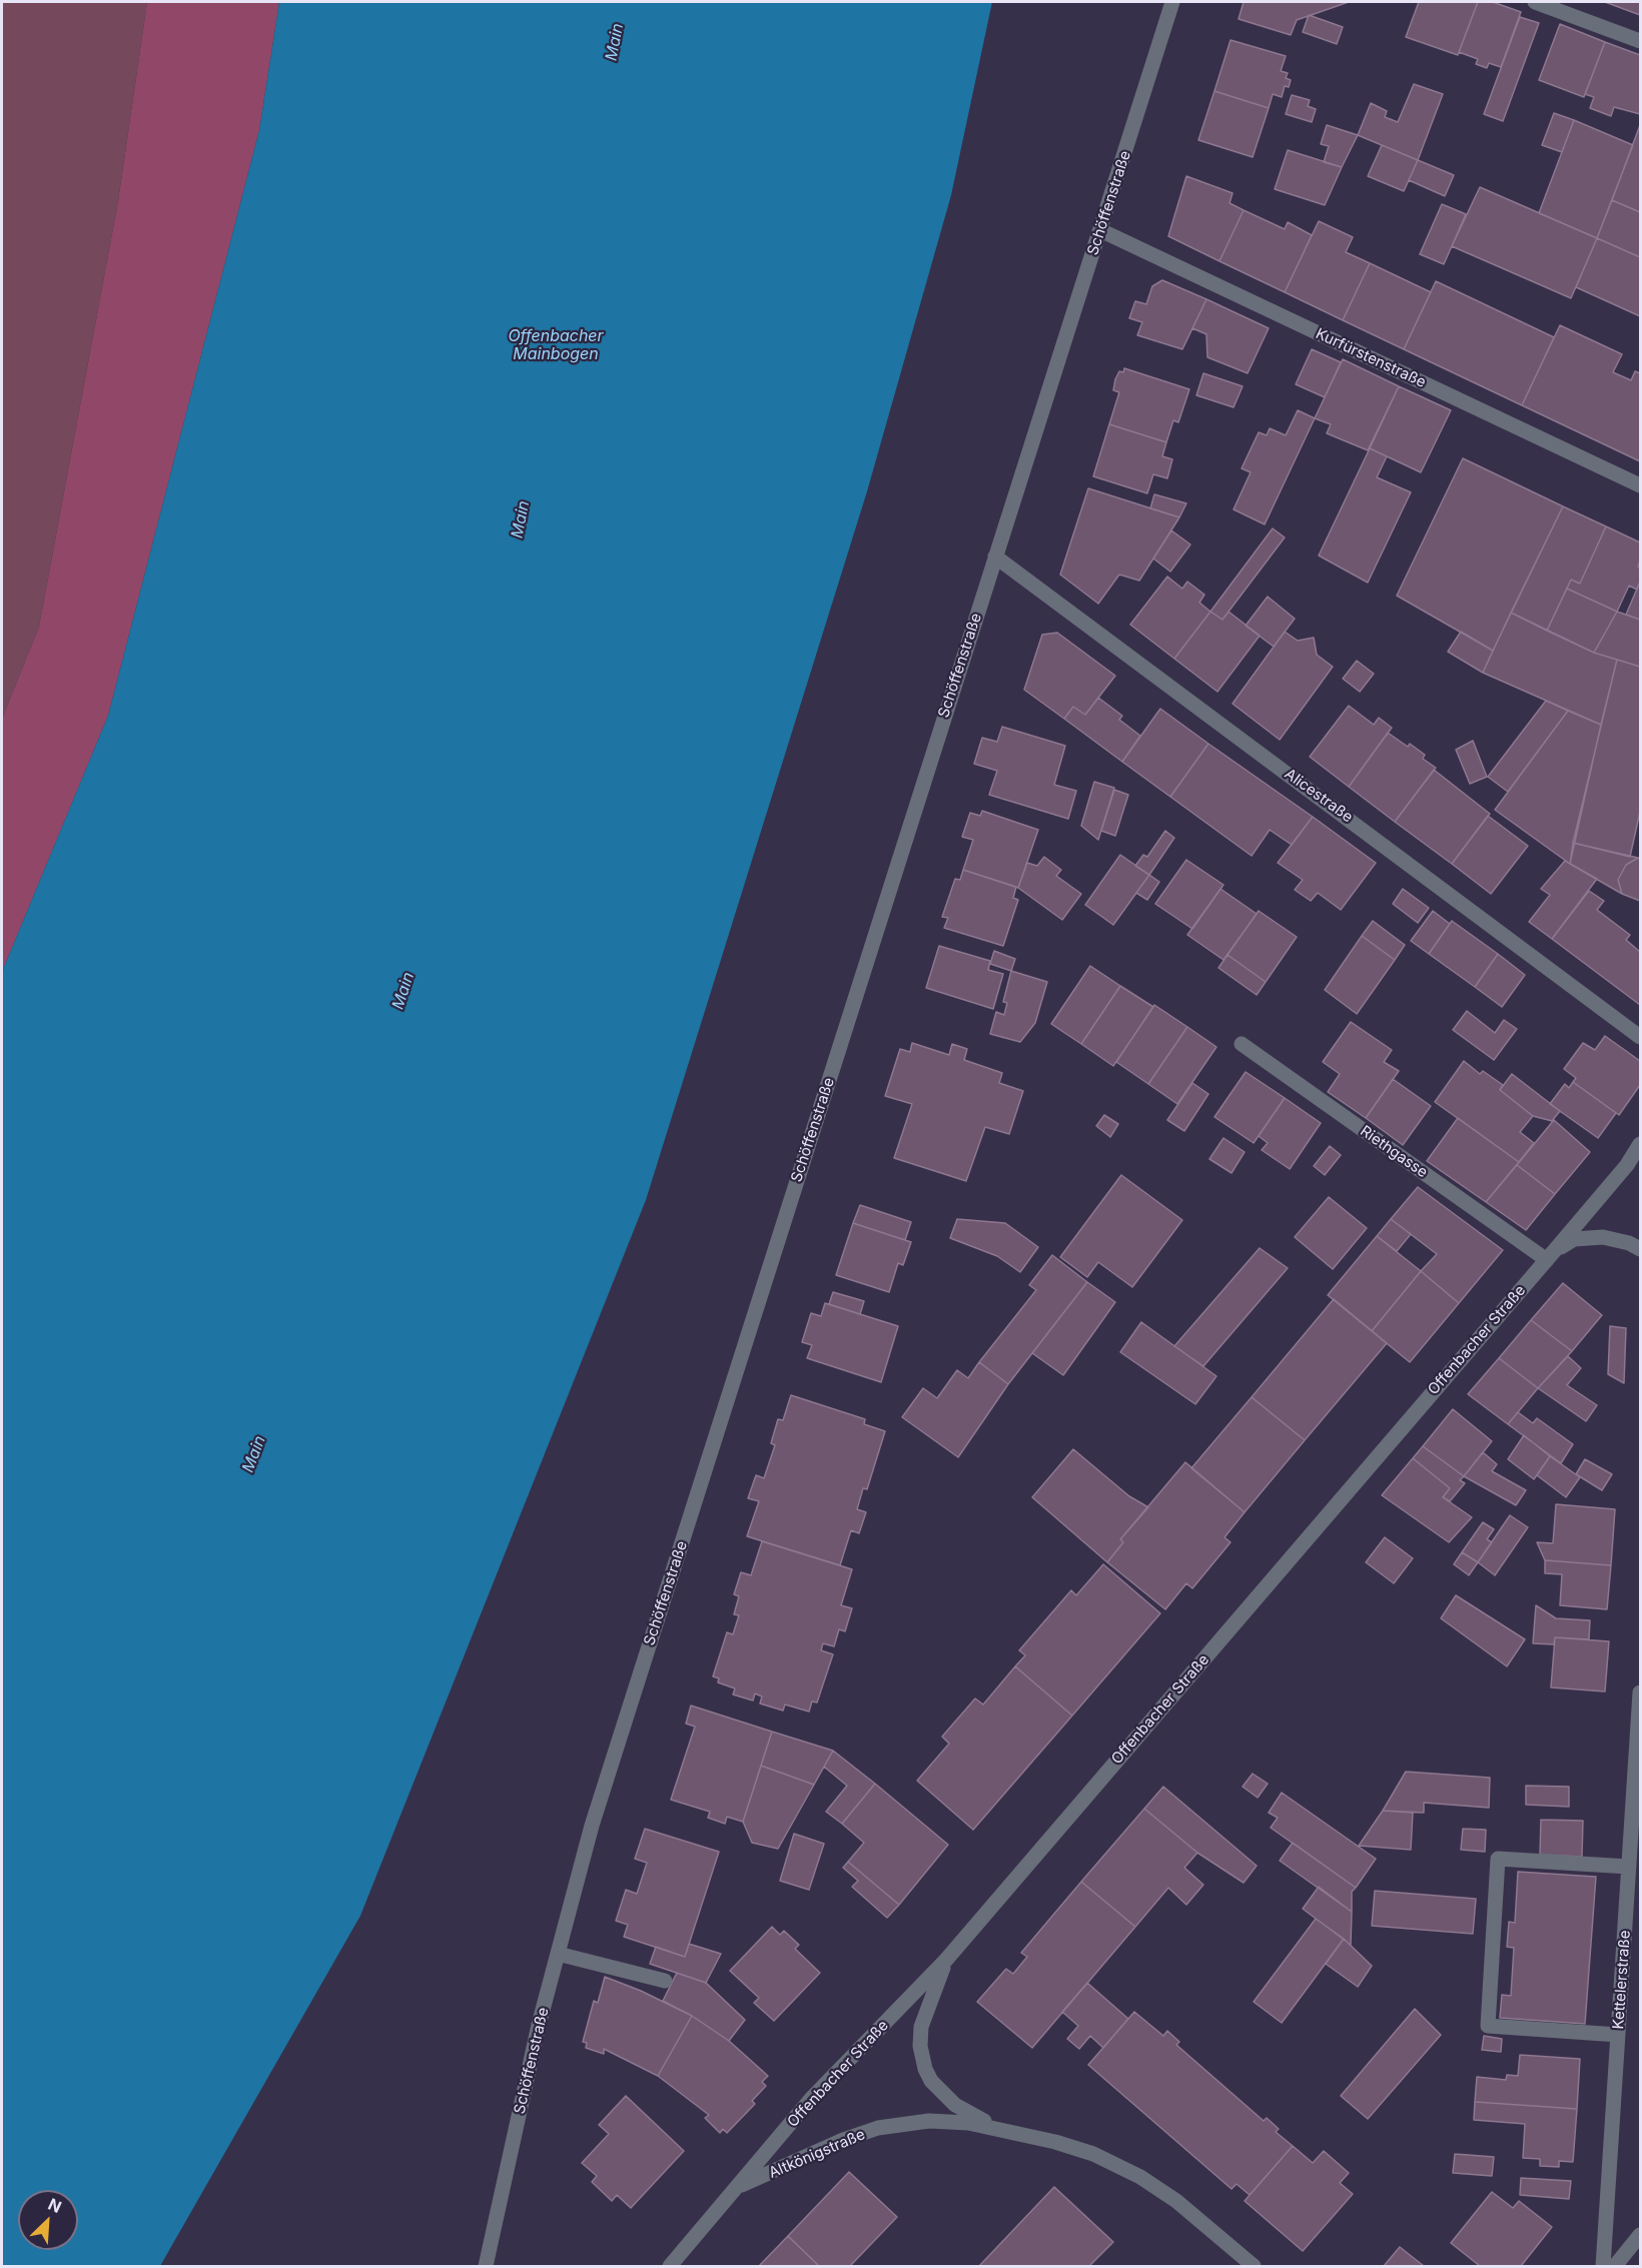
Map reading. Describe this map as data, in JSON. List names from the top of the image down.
{
  "streets": {
    "street": [
      "Schöffenstraße",
      "Kurfürstenstraße",
      "Alicestraße",
      "Riethgasse",
      "Offenbacher Straße",
      "Kettelerstraße",
      "Altkönigstraße"
    ]
  },
  "crossings": [
    ["Schöffenstraße", "Kurfürstenstraße"],
    ["Schöffenstraße", "Alicestraße"],
    ["Riethgasse", "Offenbacher Straße"],
    ["Offenbacher Straße", "Altkönigstraße"]
  ],
  "water": ["Main", "Offenbacher Mainbogen"],
  "north": "top right"
}
